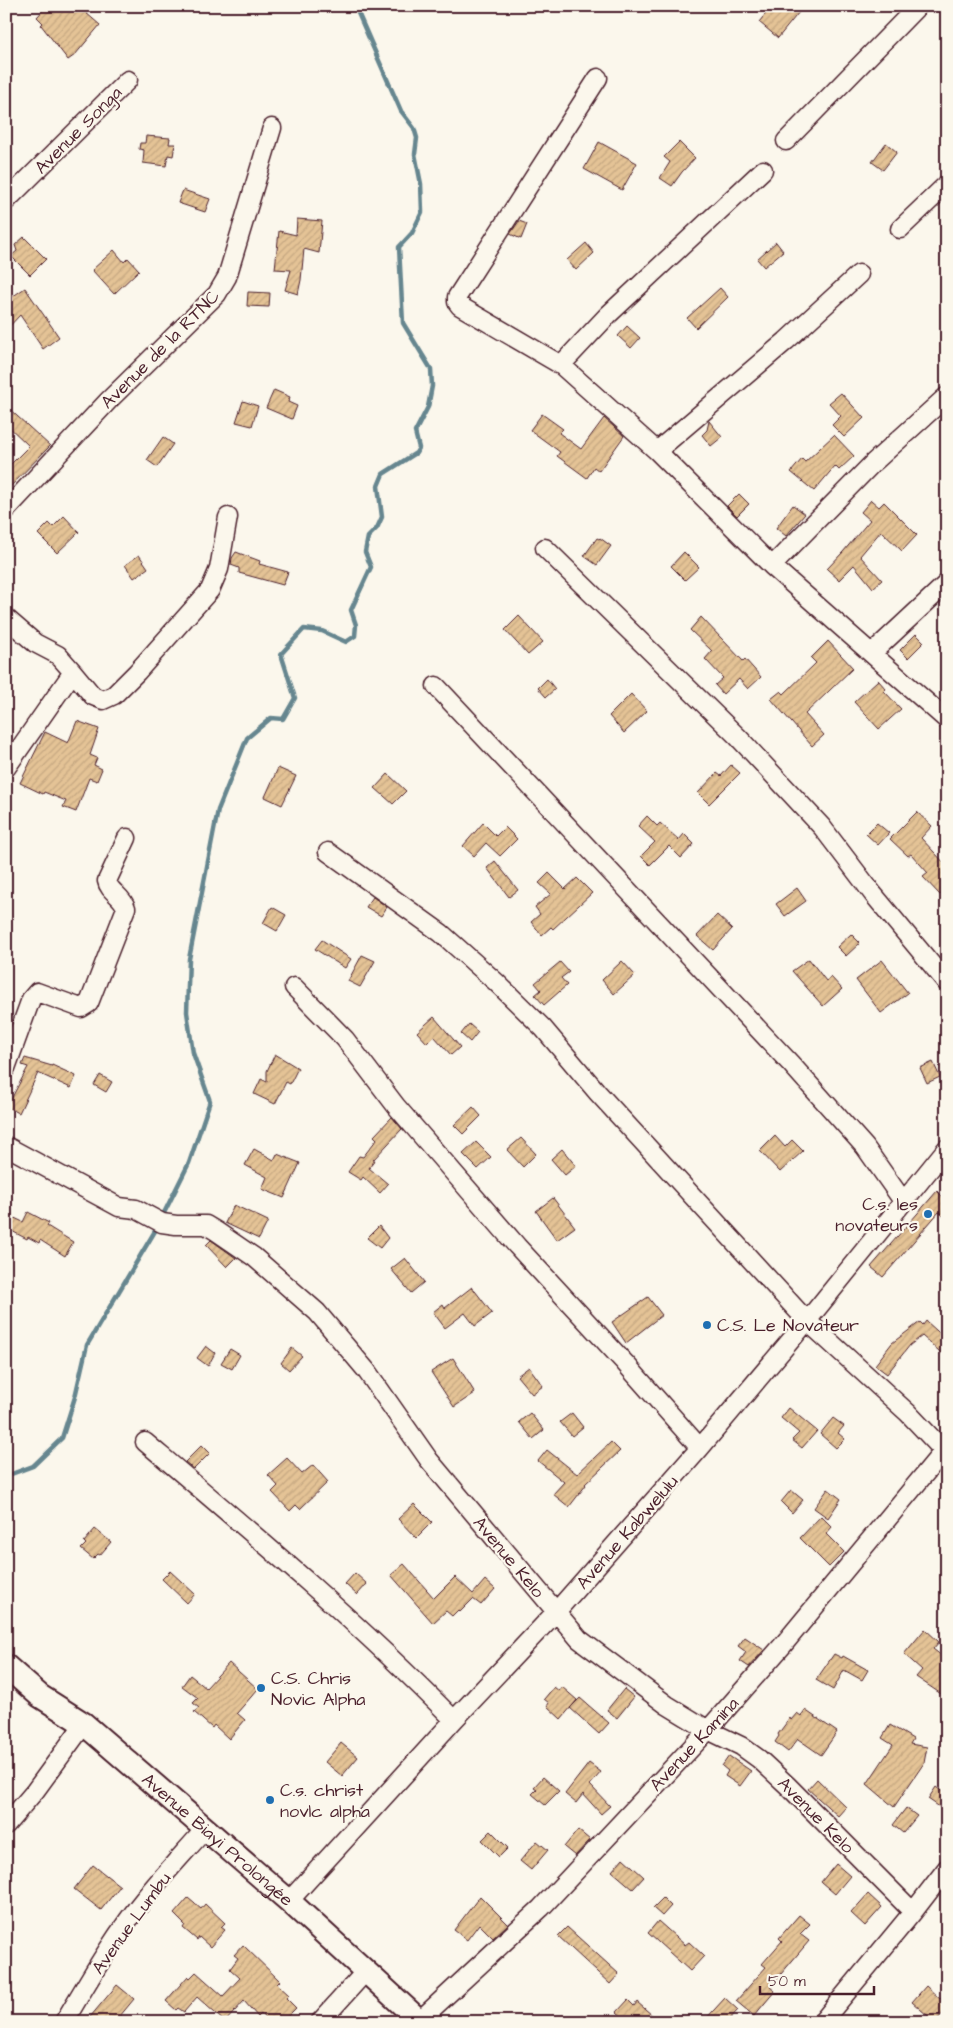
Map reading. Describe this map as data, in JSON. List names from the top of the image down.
{
  "streets": {
    "street": [
      "Avenue Songa",
      "Avenue de la RTNC",
      "Avenue Kabwelulu",
      "Avenue Kelo",
      "Avenue Kamina",
      "Avenue Biayi Prolongée",
      "Avenue Lumbu"
    ]
  },
  "crossings": [
    ["Avenue Kabwelulu", "Avenue Kelo"],
    ["Avenue Kabwelulu", "Avenue Biayi Prolongée"],
    ["Avenue Kelo", "Avenue Kamina"],
    ["Avenue Kamina", "Avenue Biayi Prolongée"],
    ["Avenue Biayi Prolongée", "Avenue Lumbu"]
  ],
  "places": [
    "C.s. les novateurs",
    "C.S. Le Novateur",
    "C.S. Chris Novic Alpha",
    "C.s. christ novlc alpha"
  ],
  "scale_bar": "50 m"
}
